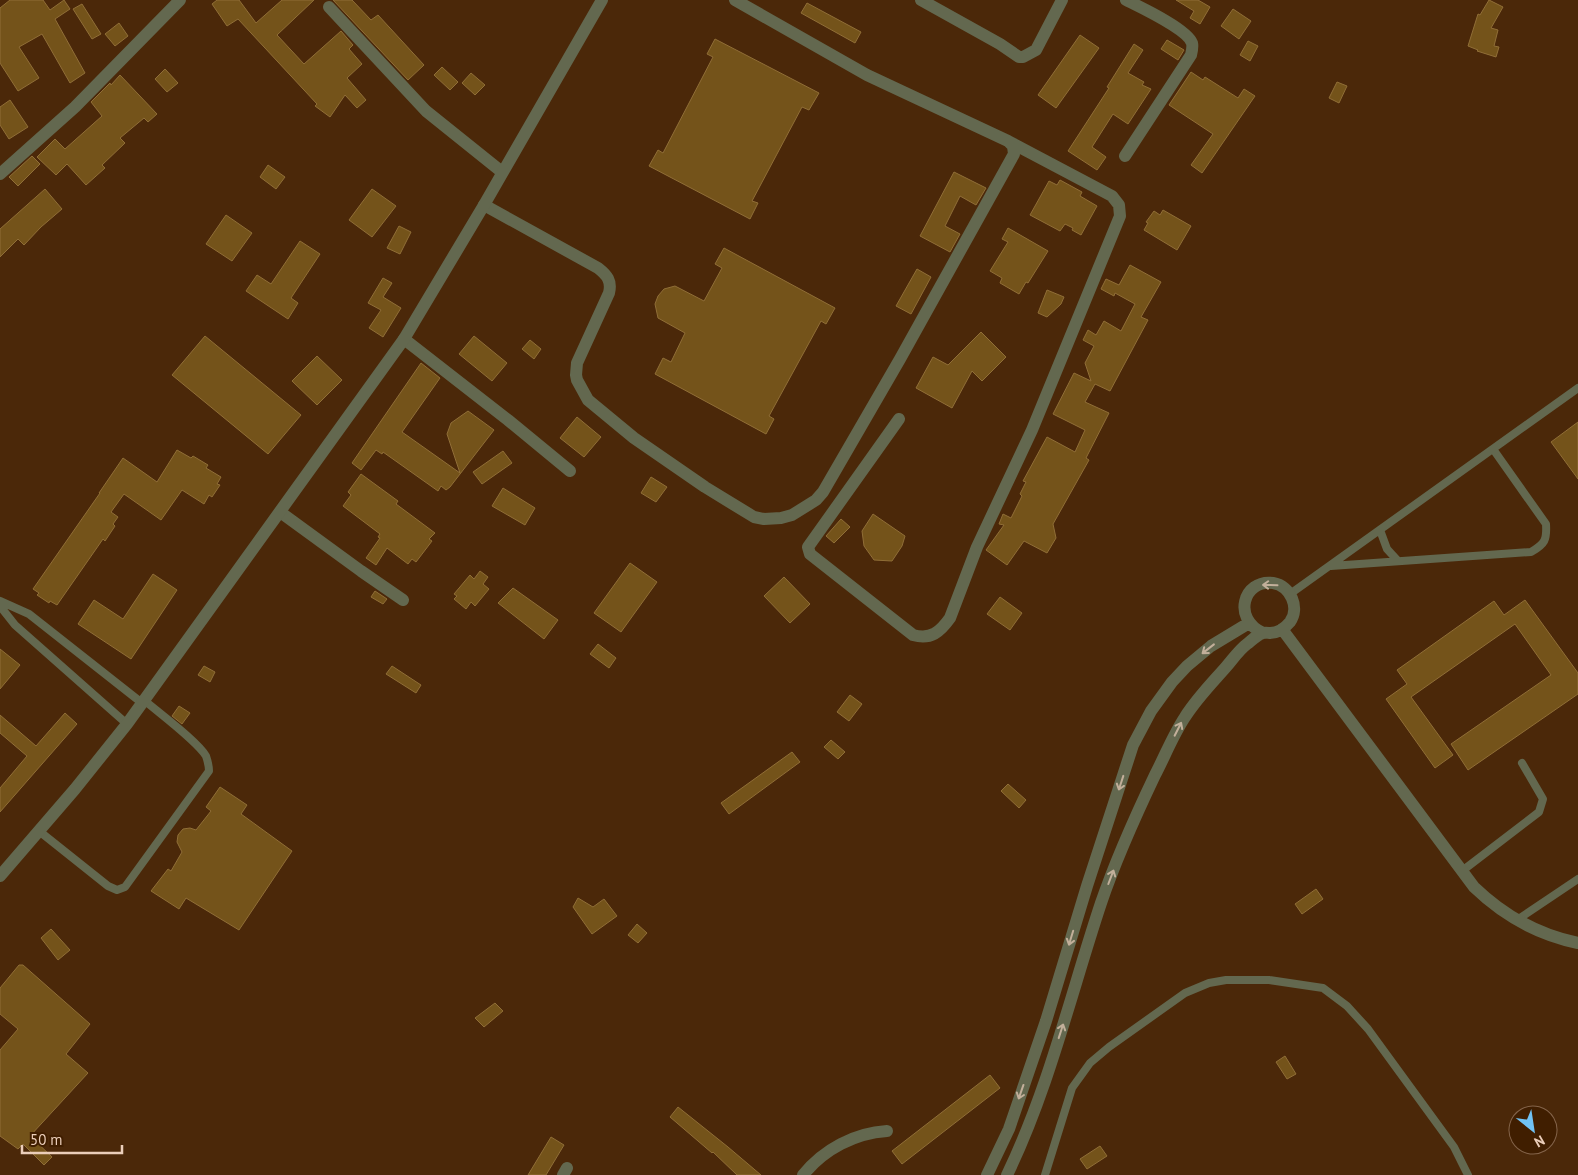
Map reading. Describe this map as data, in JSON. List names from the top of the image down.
{
  "scale_bar": "50 m",
  "north": "bottom right"
}
